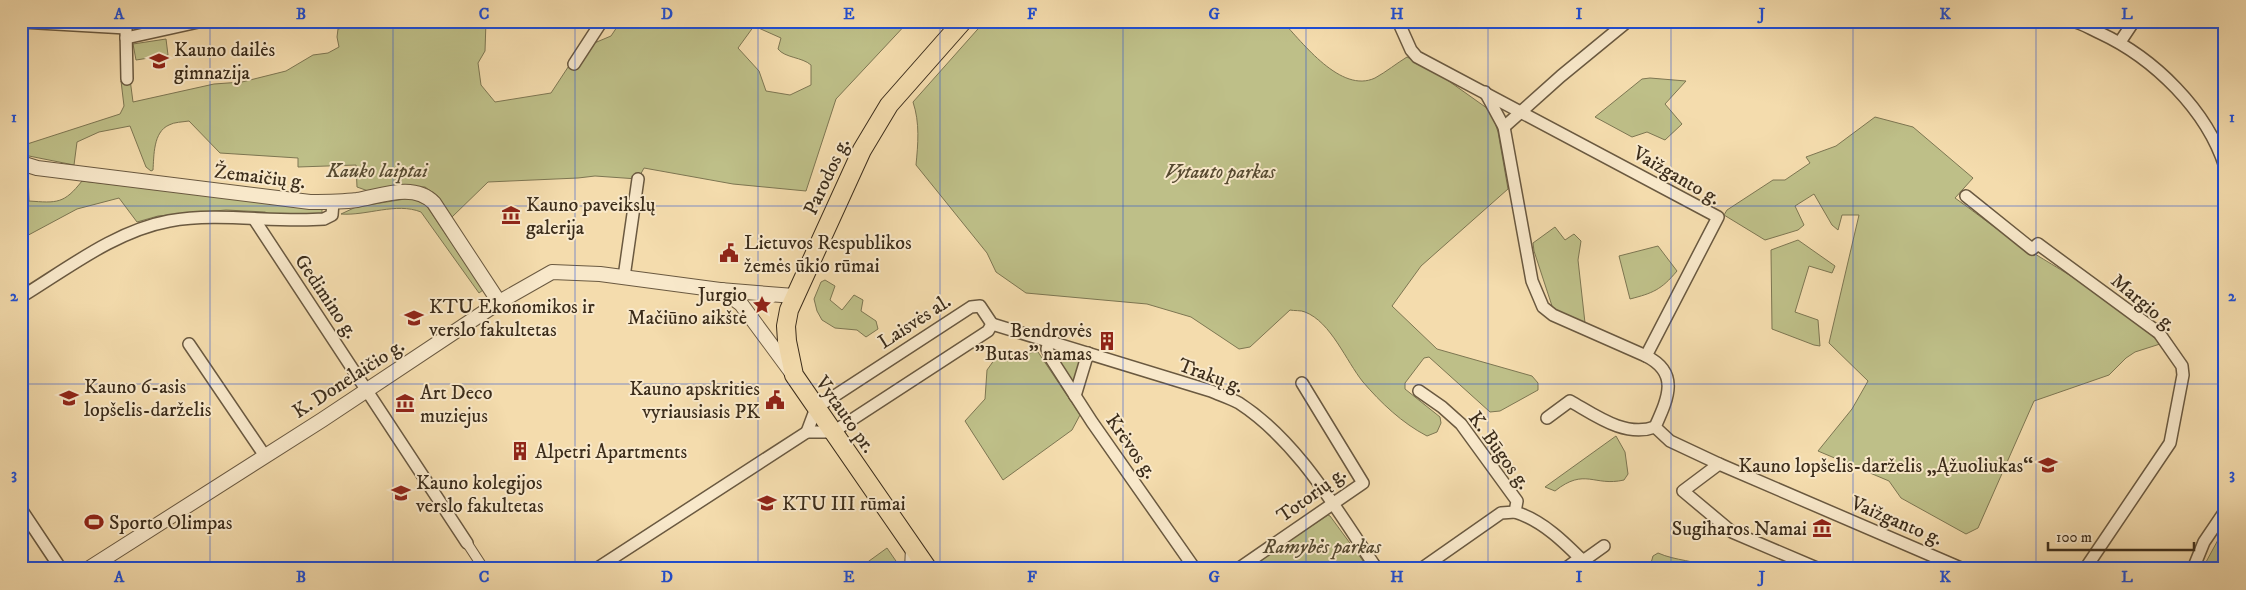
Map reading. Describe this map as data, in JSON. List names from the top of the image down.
{
  "streets": {
    "main road": ["Parodos g.", "Vytauto pr."],
    "street": [
      "Vaižganto g.",
      "Žemaičių g.",
      "Gedimino g.",
      "Margio g.",
      "Laisvės al.",
      "Trakų g.",
      "K. Donelaičio g.",
      "Krėvos g.",
      "K. Būgos g.",
      "Totorių g."
    ]
  },
  "crossings": [
    ["Žemaičių g.", "K. Donelaičio g."],
    ["Parodos g.", "K. Donelaičio g."],
    ["Parodos g.", "Vytauto pr."],
    ["Gedimino g.", "K. Donelaičio g."],
    ["Laisvės al.", "Trakų g."],
    ["Laisvės al.", "Vytauto pr."],
    ["Trakų g.", "Krėvos g."],
    ["Trakų g.", "Totorių g."],
    ["K. Donelaičio g.", "Vytauto pr."]
  ],
  "parks": ["Kauko laiptai", "Vytauto parkas", "Ramybės parkas"],
  "places": {
    "school or university": [
      "Kauno dailės gimnazija",
      "KTU Ekonomikos ir verslo fakultetas",
      "Kauno 6-asis lopšelis-darželis",
      "Kauno lopšelis-darželis „Ąžuoliukas“",
      "Kauno kolegijos verslo fakultetas",
      "KTU III rūmai"
    ],
    "museum": ["Kauno paveikslų galerija", "Art Deco muziejus", "Sugiharos Namai"],
    "public building": ["Lietuvos Respublikos žemės ūkio rūmai", "Kauno apskrities vyriausiasis PK"],
    "place": ["Jurgio Mačiūno aikštė"],
    "building": ["Bendrovės \"Butas\" namas", "Alpetri Apartments"],
    "sports": ["Sporto Olimpas"]
  },
  "scale_bar": "100 m",
  "grid": {
    "columns": [
      "A",
      "B",
      "C",
      "D",
      "E",
      "F",
      "G",
      "H",
      "I",
      "J",
      "K",
      "L"
    ],
    "rows": ["1", "2", "3"]
  }
}
